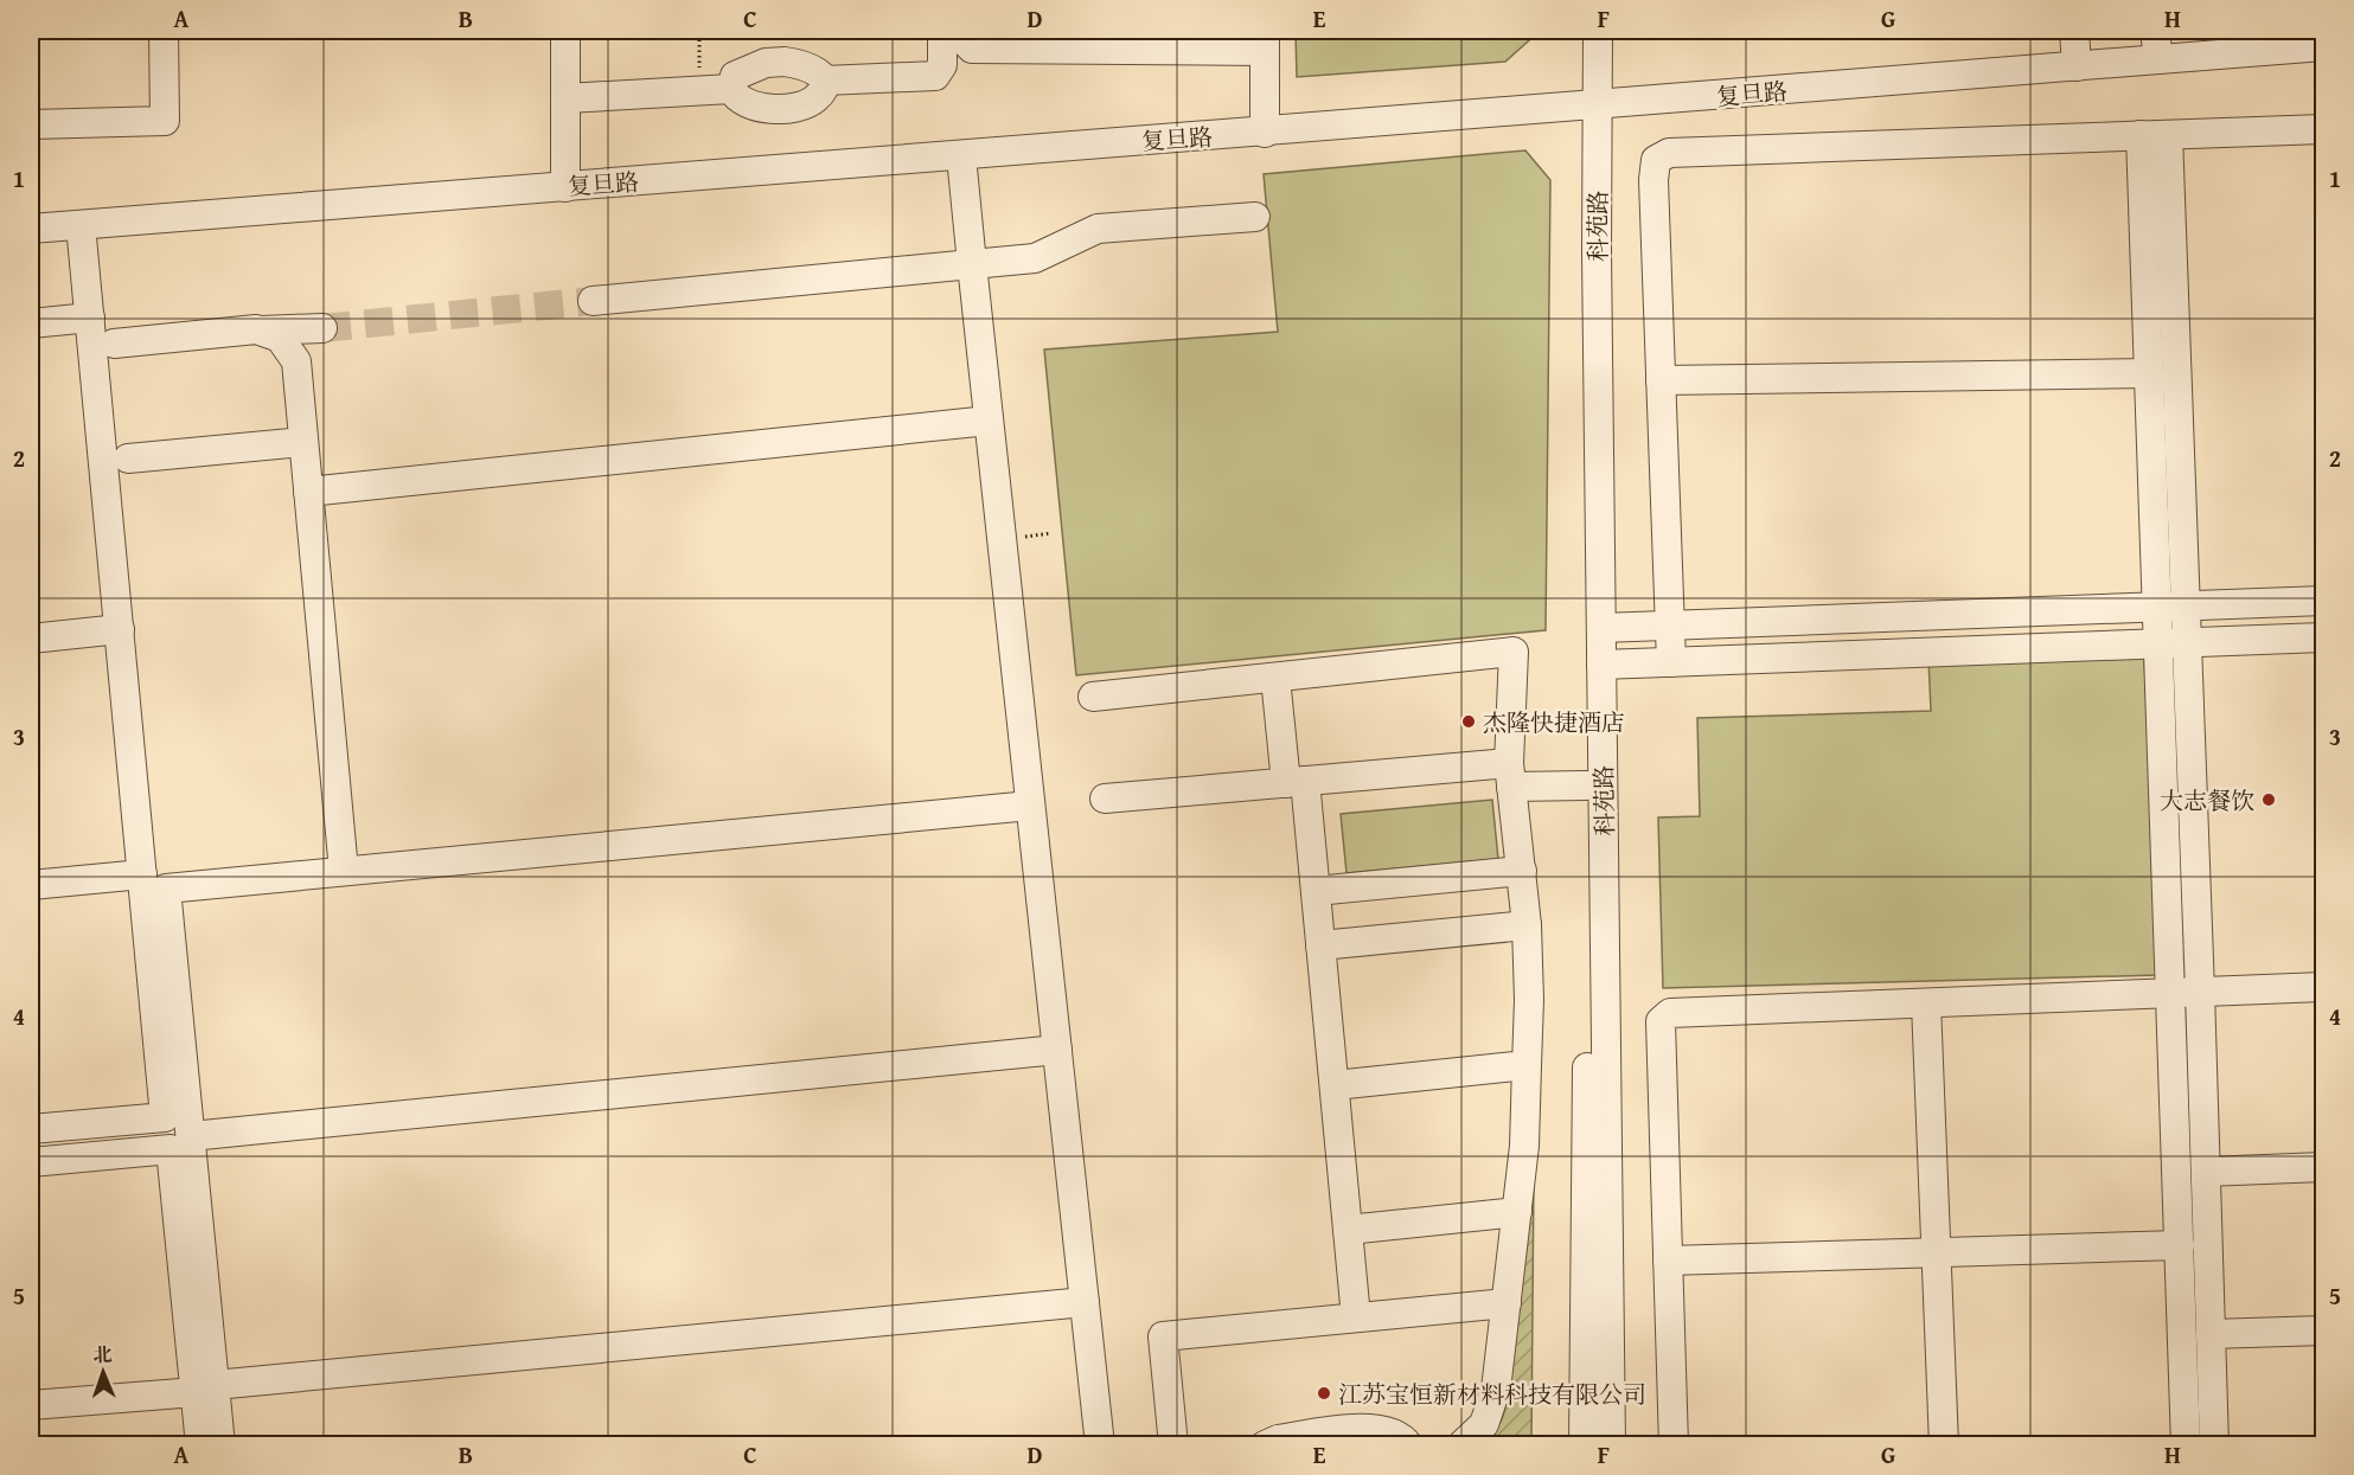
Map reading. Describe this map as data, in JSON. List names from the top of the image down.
{
  "streets": {
    "street": ["复旦路", "科苑路"]
  },
  "crossings": [
    ["复旦路", "科苑路"]
  ],
  "places": ["杰隆快捷酒店", "大志餐饮", "江苏宝恒新材料科技有限公司"],
  "north": "top",
  "grid": {
    "columns": [
      "A",
      "B",
      "C",
      "D",
      "E",
      "F",
      "G",
      "H"
    ],
    "rows": [
      "1",
      "2",
      "3",
      "4",
      "5"
    ]
  }
}
